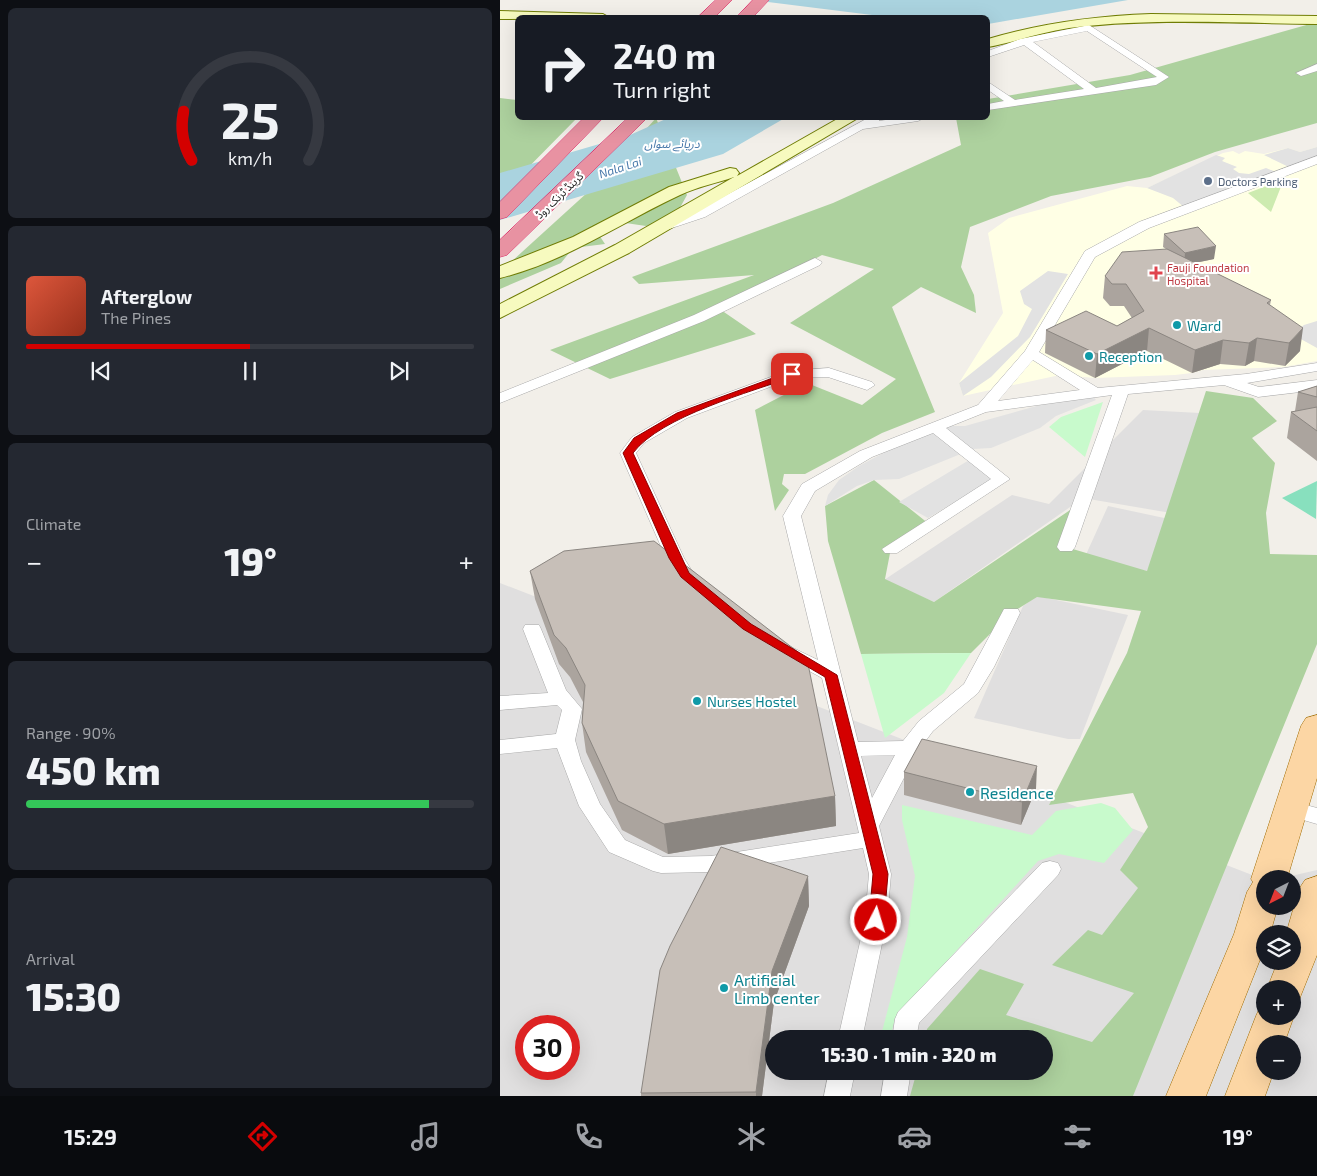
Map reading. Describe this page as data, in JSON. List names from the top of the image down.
{
  "streets": {
    "highway": ["گرینڈ ٹرنک روڈ"]
  },
  "water": ["دریائے سواں", "Nala Lai"],
  "places": {
    "other": [
      "Doctors Parking",
      "Ward",
      "Reception",
      "Nurses Hostel",
      "Residence",
      "Artificial Limb center"
    ],
    "health": ["Fauji Foundation Hospital"]
  },
  "north": "bottom left",
  "page": {
    "turn": ["240 m", "Turn right"],
    "song": ["Afterglow", "The Pines"],
    "tile": [
      "Climate",
      ["Range · 90%", "450 km"],
      ["Arrival", "15:30"]
    ],
    "heat": ["−", "19°", "+"],
    "map_buttons": ["+", "−"],
    "limit": "30",
    "trip": "15:30 · 1 min · 320 m",
    "tabs": ["15:29", "19°"],
    "gauge": ["25", "km/h"]
  }
}
